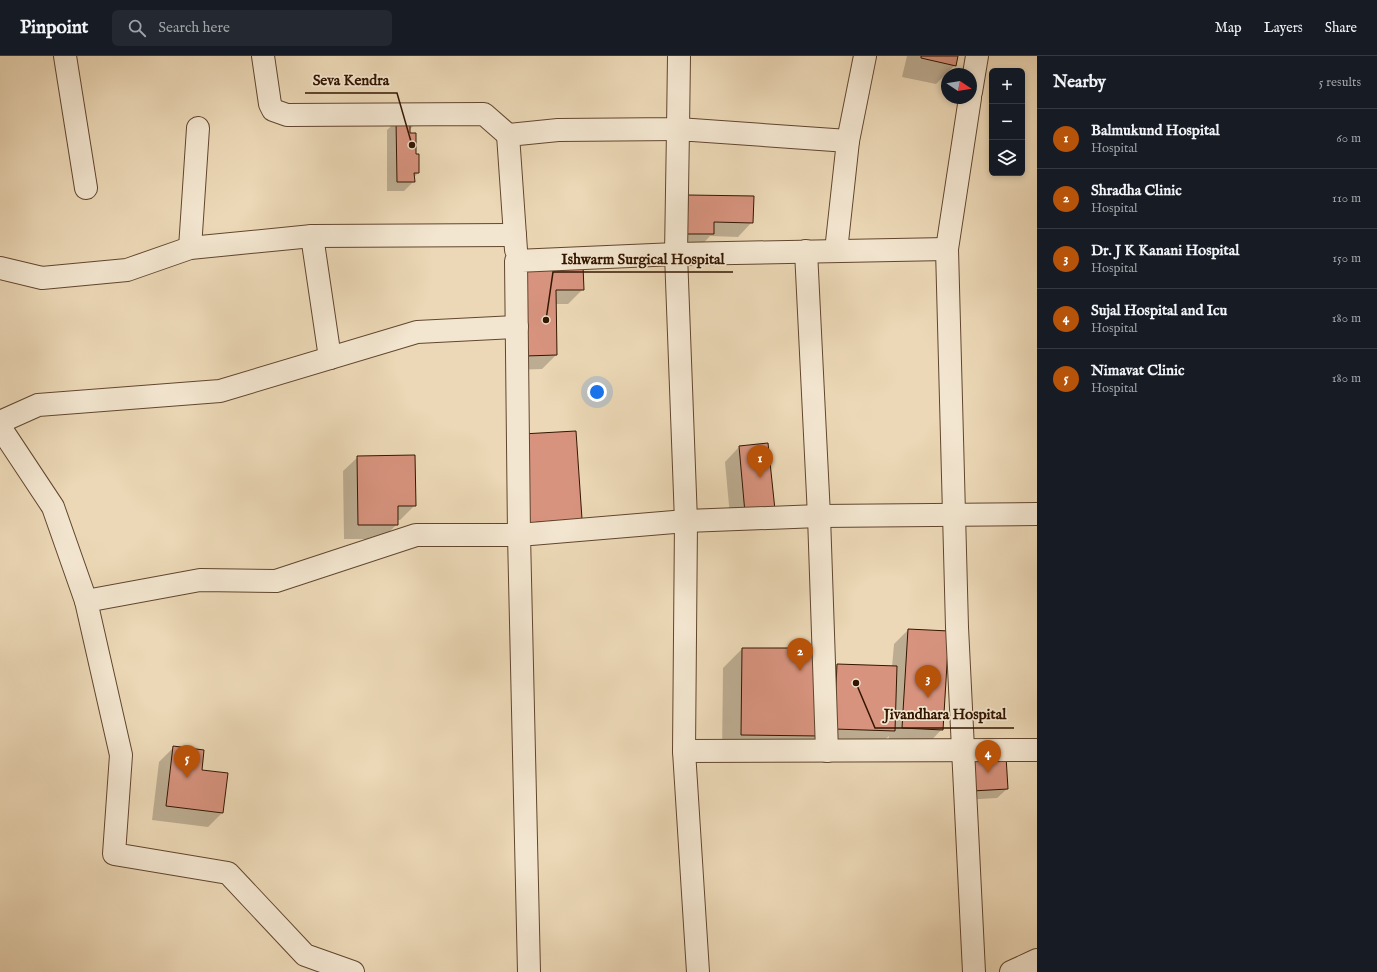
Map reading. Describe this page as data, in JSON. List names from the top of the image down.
{
  "places": ["Seva Kendra", "Ishwarm Surgical Hospital", "Jivandhara Hospital"],
  "north": "right",
  "page": {
    "header": "Pinpoint",
    "search": "Search here",
    "nav": ["Map", "Layers", "Share"],
    "heading": ["Nearby", "5 results"],
    "map_buttons": ["+", "−"],
    "list": [
      {
        "mark": "1",
        "name": "Balmukund Hospital",
        "note": "Hospital",
        "value": "60 m"
      },
      {
        "mark": "2",
        "name": "Shradha Clinic",
        "note": "Hospital",
        "value": "110 m"
      },
      {
        "mark": "3",
        "name": "Dr. J K Kanani Hospital",
        "note": "Hospital",
        "value": "150 m"
      },
      {
        "mark": "4",
        "name": "Sujal Hospital and Icu",
        "note": "Hospital",
        "value": "180 m"
      },
      {
        "mark": "5",
        "name": "Nimavat Clinic",
        "note": "Hospital",
        "value": "180 m"
      }
    ],
    "pins": [
      "1",
      "2",
      "3",
      "4",
      "5"
    ]
  }
}
